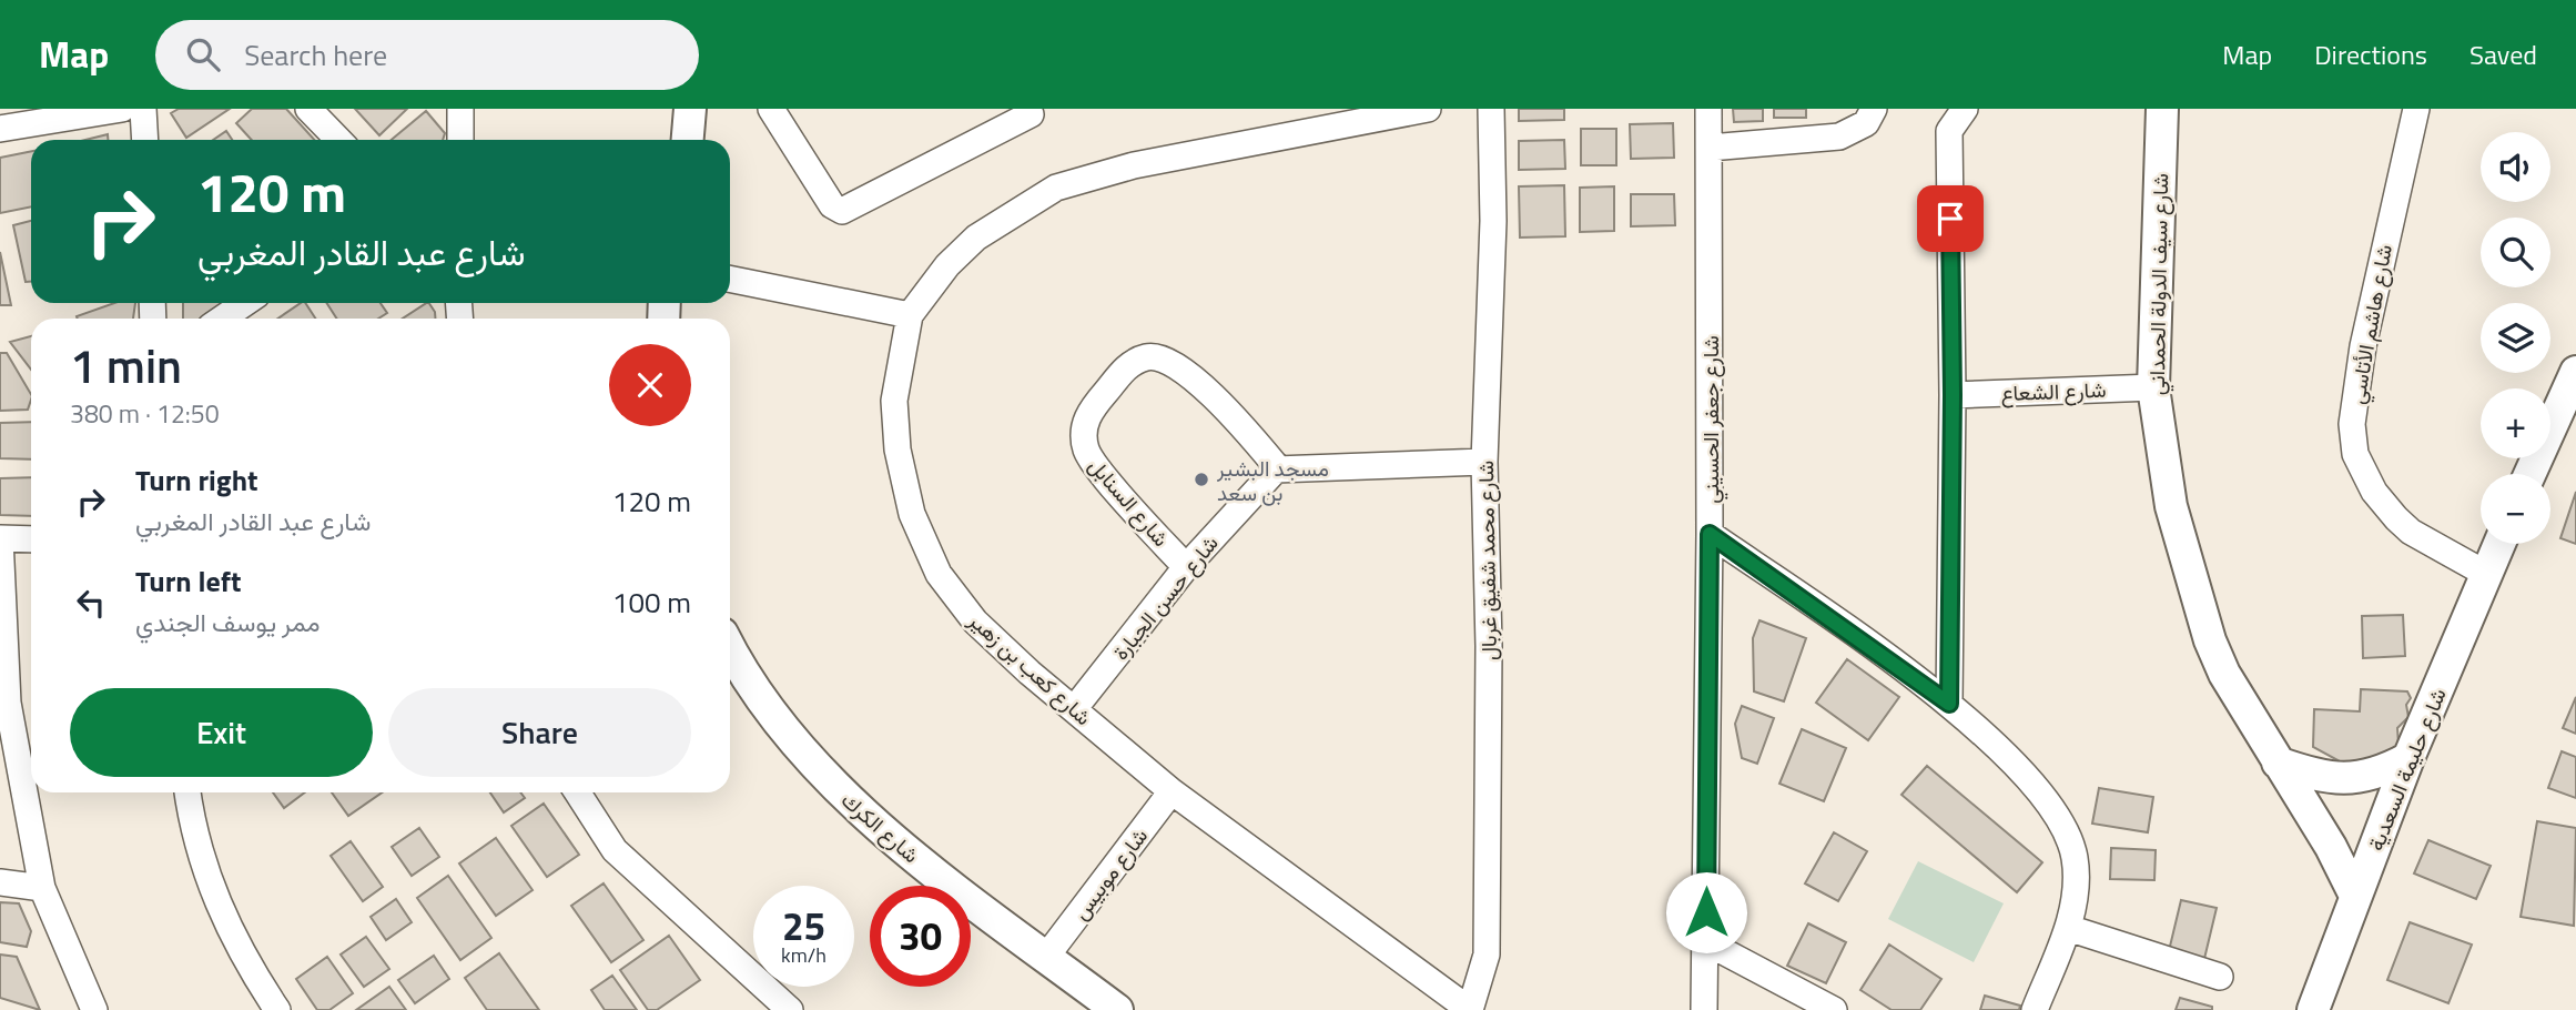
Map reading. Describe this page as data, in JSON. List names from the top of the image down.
{
  "streets": {
    "street": [
      "شارع سيف الدولة الحمداني",
      "شارع هاشم الأتاسي",
      "شارع الشعاع",
      "شارع جعفر الحسيني",
      "شارع السنابل",
      "شارع محمد شفيق غربال",
      "شارع حسن الجبارة",
      "شارع كعب بن زهير",
      "شارع حليمة السعدية",
      "شارع الكرك",
      "شارع موبيس"
    ]
  },
  "crossings": [
    ["شارع سيف الدولة الحمداني", "شارع الشعاع"],
    ["شارع سيف الدولة الحمداني", "شارع حليمة السعدية"],
    ["شارع هاشم الأتاسي", "شارع حليمة السعدية"],
    ["شارع السنابل", "شارع حسن الجبارة"],
    ["شارع محمد شفيق غربال", "شارع كعب بن زهير"],
    ["شارع حسن الجبارة", "شارع كعب بن زهير"],
    ["شارع كعب بن زهير", "شارع موبيس"],
    ["شارع الكرك", "شارع موبيس"]
  ],
  "places": ["مسجد البشير بن سعد"],
  "page": {
    "header": "Map",
    "search": "Search here",
    "nav": ["Map", "Directions", "Saved"],
    "map_buttons": ["+", "−"],
    "turn": ["120 m", "شارع عبد القادر المغربي"],
    "heading": ["1 min", "380 m · 12:50"],
    "list": [
      {
        "name": "Turn right",
        "note": "شارع عبد القادر المغربي",
        "value": "120 m"
      },
      {
        "name": "Turn left",
        "note": "ممر يوسف الجندي",
        "value": "100 m"
      }
    ],
    "buttons": ["Exit", "Share"],
    "speed": "25 km/h",
    "limit": "30"
  }
}
